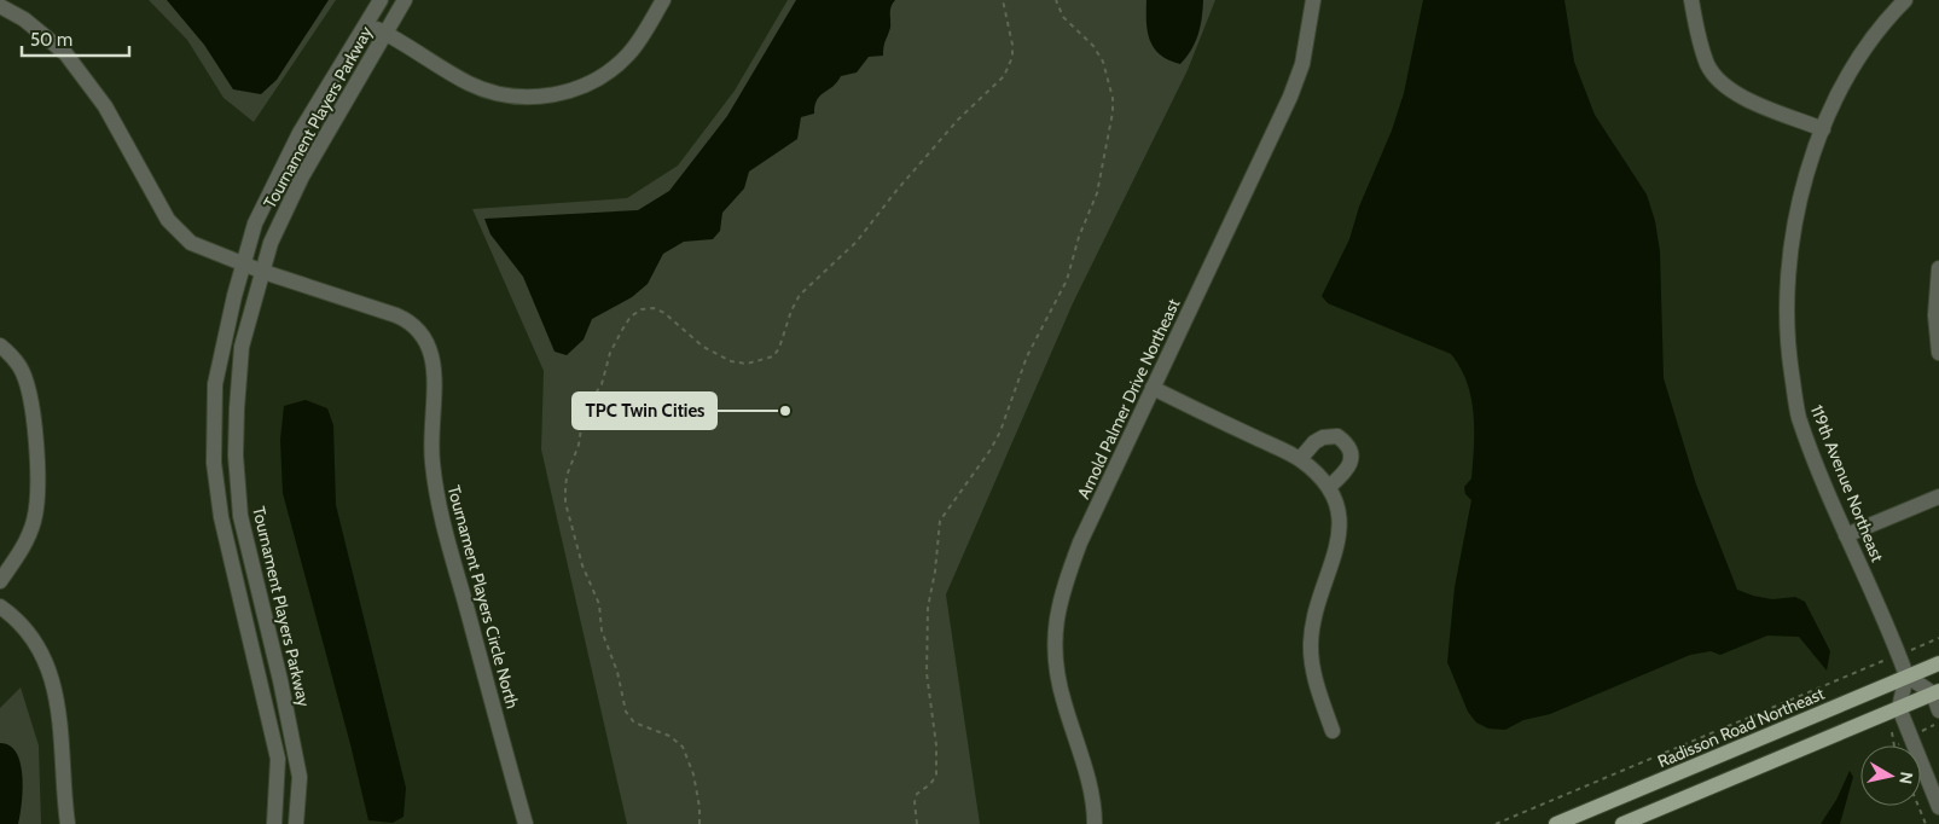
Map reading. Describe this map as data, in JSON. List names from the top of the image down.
{
  "streets": {
    "main road": ["Radisson Road Northeast"],
    "street": [
      "Tournament Players Parkway",
      "Arnold Palmer Drive Northeast",
      "119th Avenue Northeast",
      "Tournament Players Circle North"
    ]
  },
  "crossings": [
    ["Tournament Players Parkway", "Tournament Players Circle North"],
    ["119th Avenue Northeast", "Radisson Road Northeast"]
  ],
  "places": ["TPC Twin Cities"],
  "scale_bar": "50 m",
  "north": "right"
}
